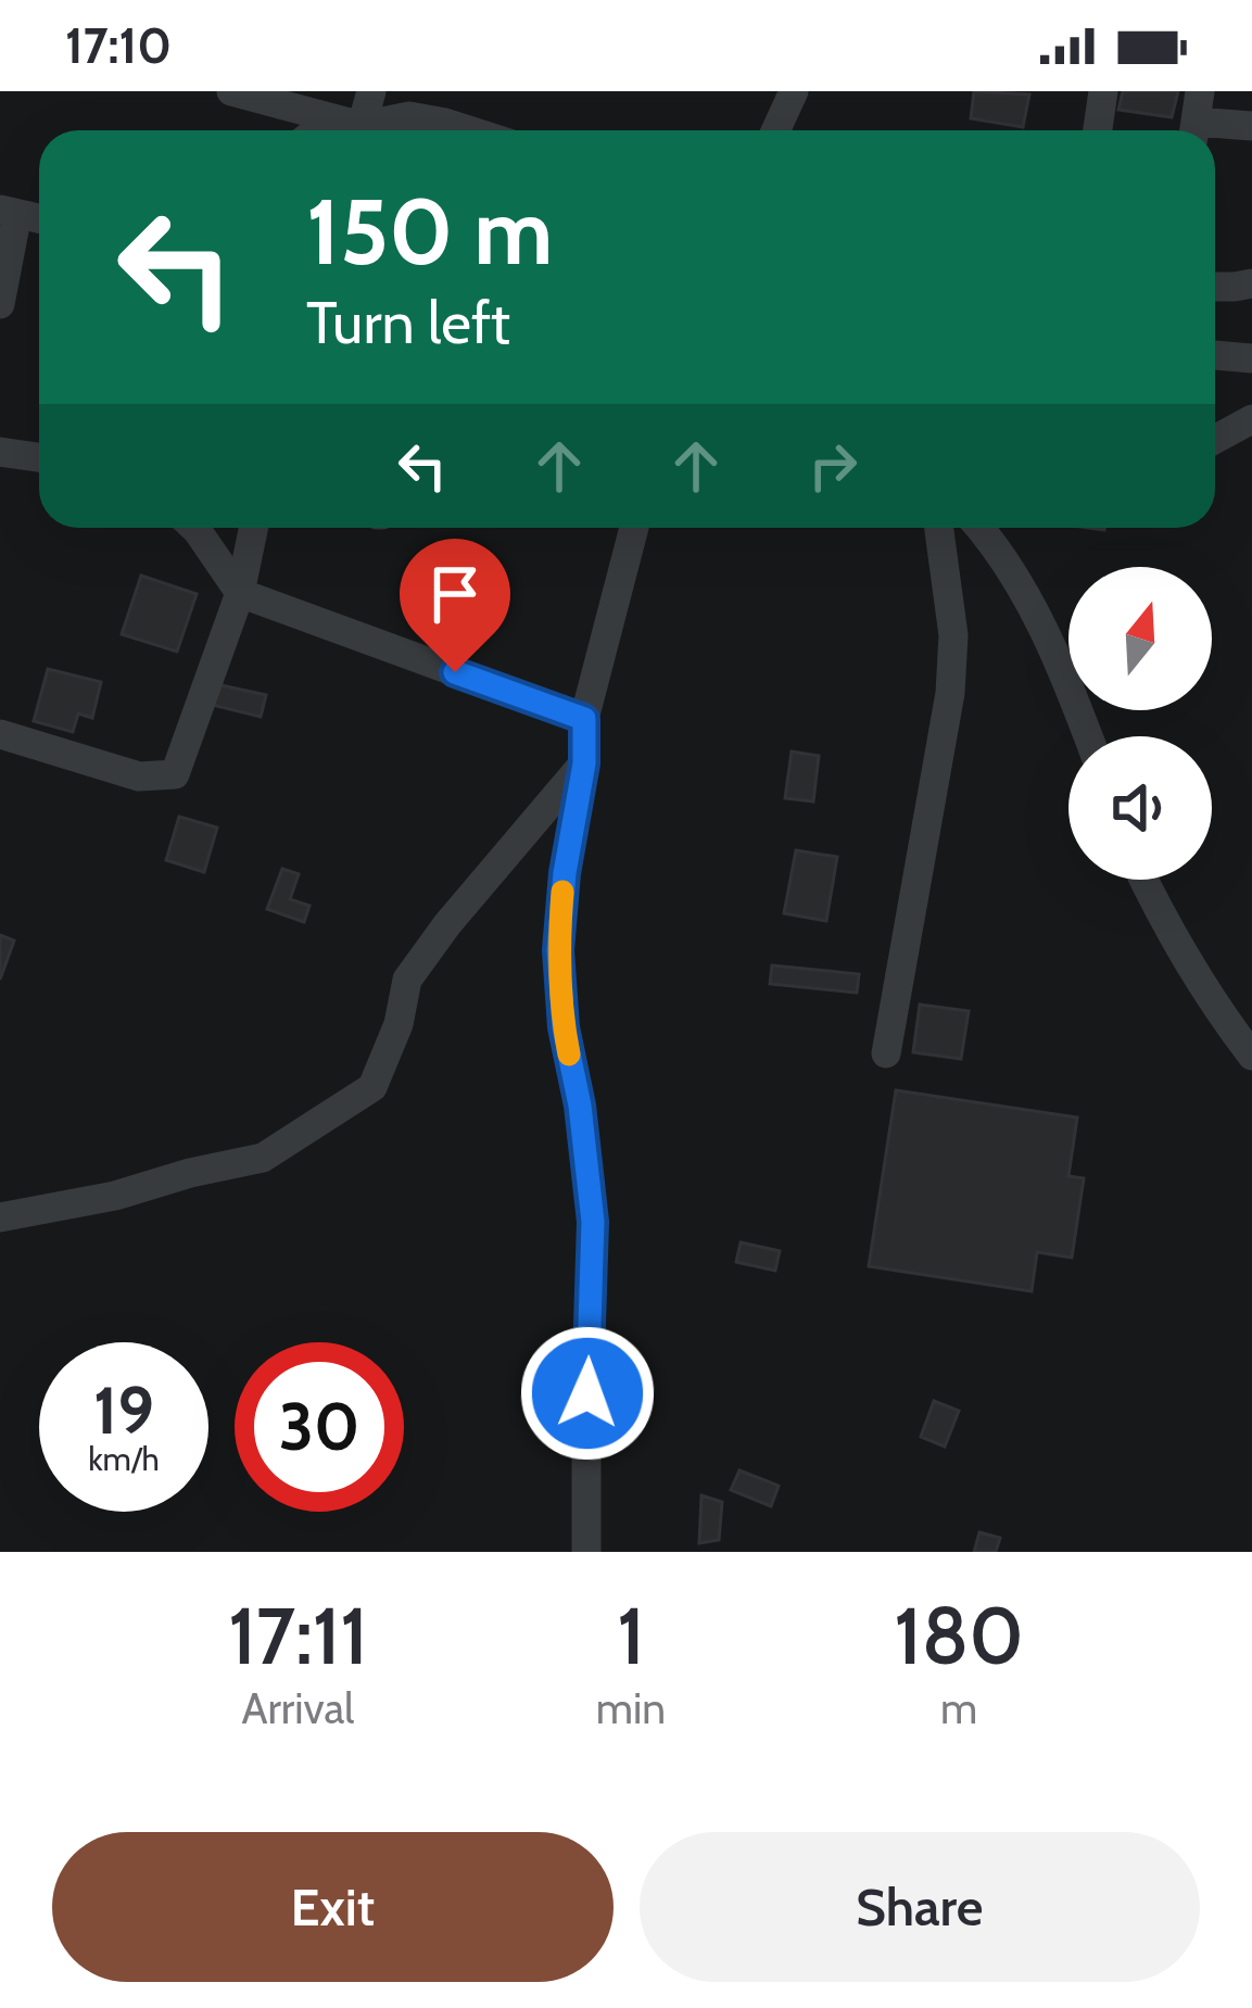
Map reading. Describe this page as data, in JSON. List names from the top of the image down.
{
  "north": "top",
  "page": {
    "status": "17:10",
    "turn": ["150 m", "Turn left"],
    "speed": "19 km/h",
    "limit": "30",
    "eta": [
      "17:11",
      "Arrival",
      "1",
      "min",
      "180",
      "m"
    ],
    "buttons": ["Exit", "Share"]
  }
}
